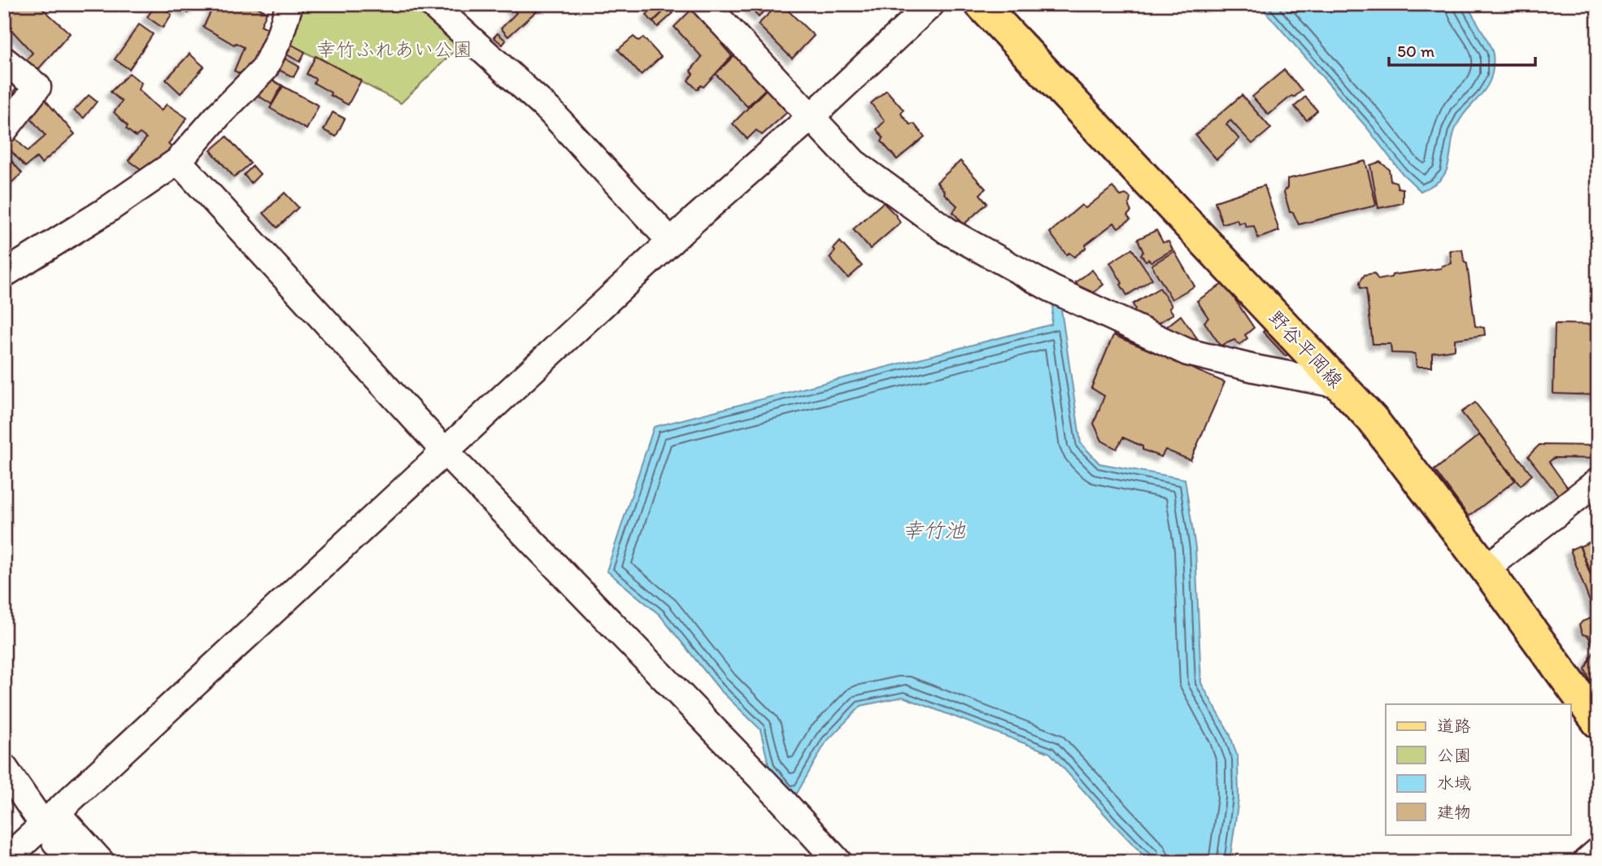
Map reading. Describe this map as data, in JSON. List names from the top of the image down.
{
  "streets": {
    "main road": ["野谷平岡線"]
  },
  "water": ["幸竹池"],
  "parks": ["幸竹ふれあい公園"],
  "legend": [
    "道路",
    "公園",
    "水域",
    "建物"
  ],
  "scale_bar": "50 m"
}
